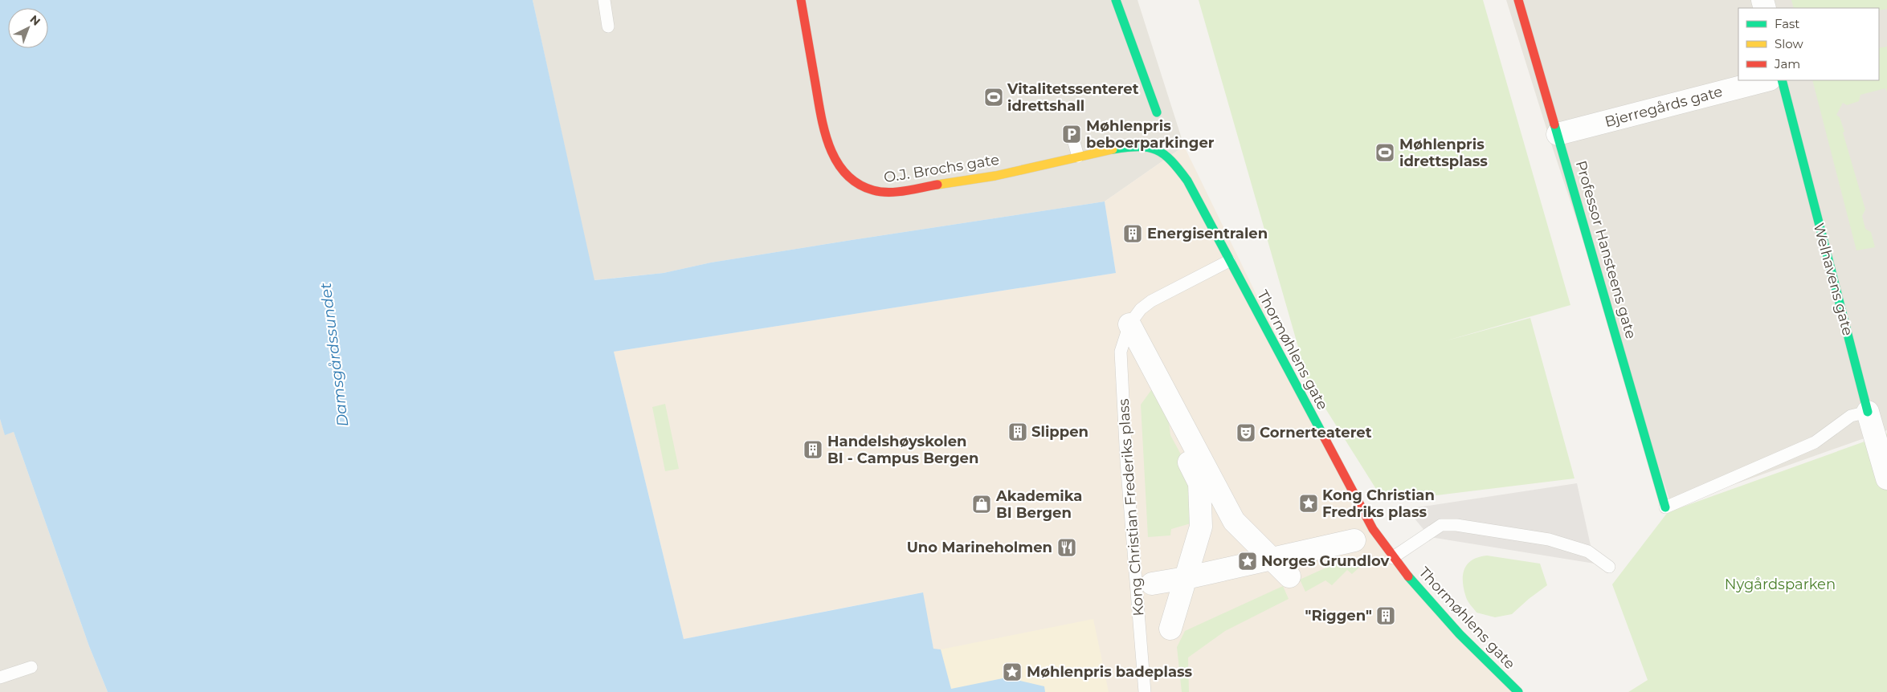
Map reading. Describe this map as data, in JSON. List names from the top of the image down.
{
  "streets": {
    "main road": [
      "O.J. Brochs gate",
      "Professor Hansteens gate",
      "Welhavens gate",
      "Thormøhlens gate"
    ],
    "street": ["Bjerregårds gate", "Kong Christian Frederiks plass"]
  },
  "crossings": [
    ["Bjerregårds gate", "Professor Hansteens gate"],
    ["O.J. Brochs gate", "Thormøhlens gate"],
    ["Thormøhlens gate", "Kong Christian Frederiks plass"]
  ],
  "water": ["Damsgårdssundet"],
  "parks": ["Nygårdsparken"],
  "places": {
    "sports": ["Vitalitetssenteret idrettshall", "Møhlenpris idrettsplass"],
    "parking": ["Møhlenpris beboerparkinger"],
    "building": [
      "Energisentralen",
      "Slippen",
      "Handelshøyskolen BI - Campus Bergen",
      "\"Riggen\""
    ],
    "theatre": ["Cornerteateret"],
    "place": ["Kong Christian Fredriks plass", "Norges Grundlov", "Møhlenpris badeplass"],
    "shop": ["Akademika BI Bergen"],
    "restaurant": ["Uno Marineholmen"]
  },
  "legend": ["Fast", "Slow", "Jam"],
  "north": "top right"
}
